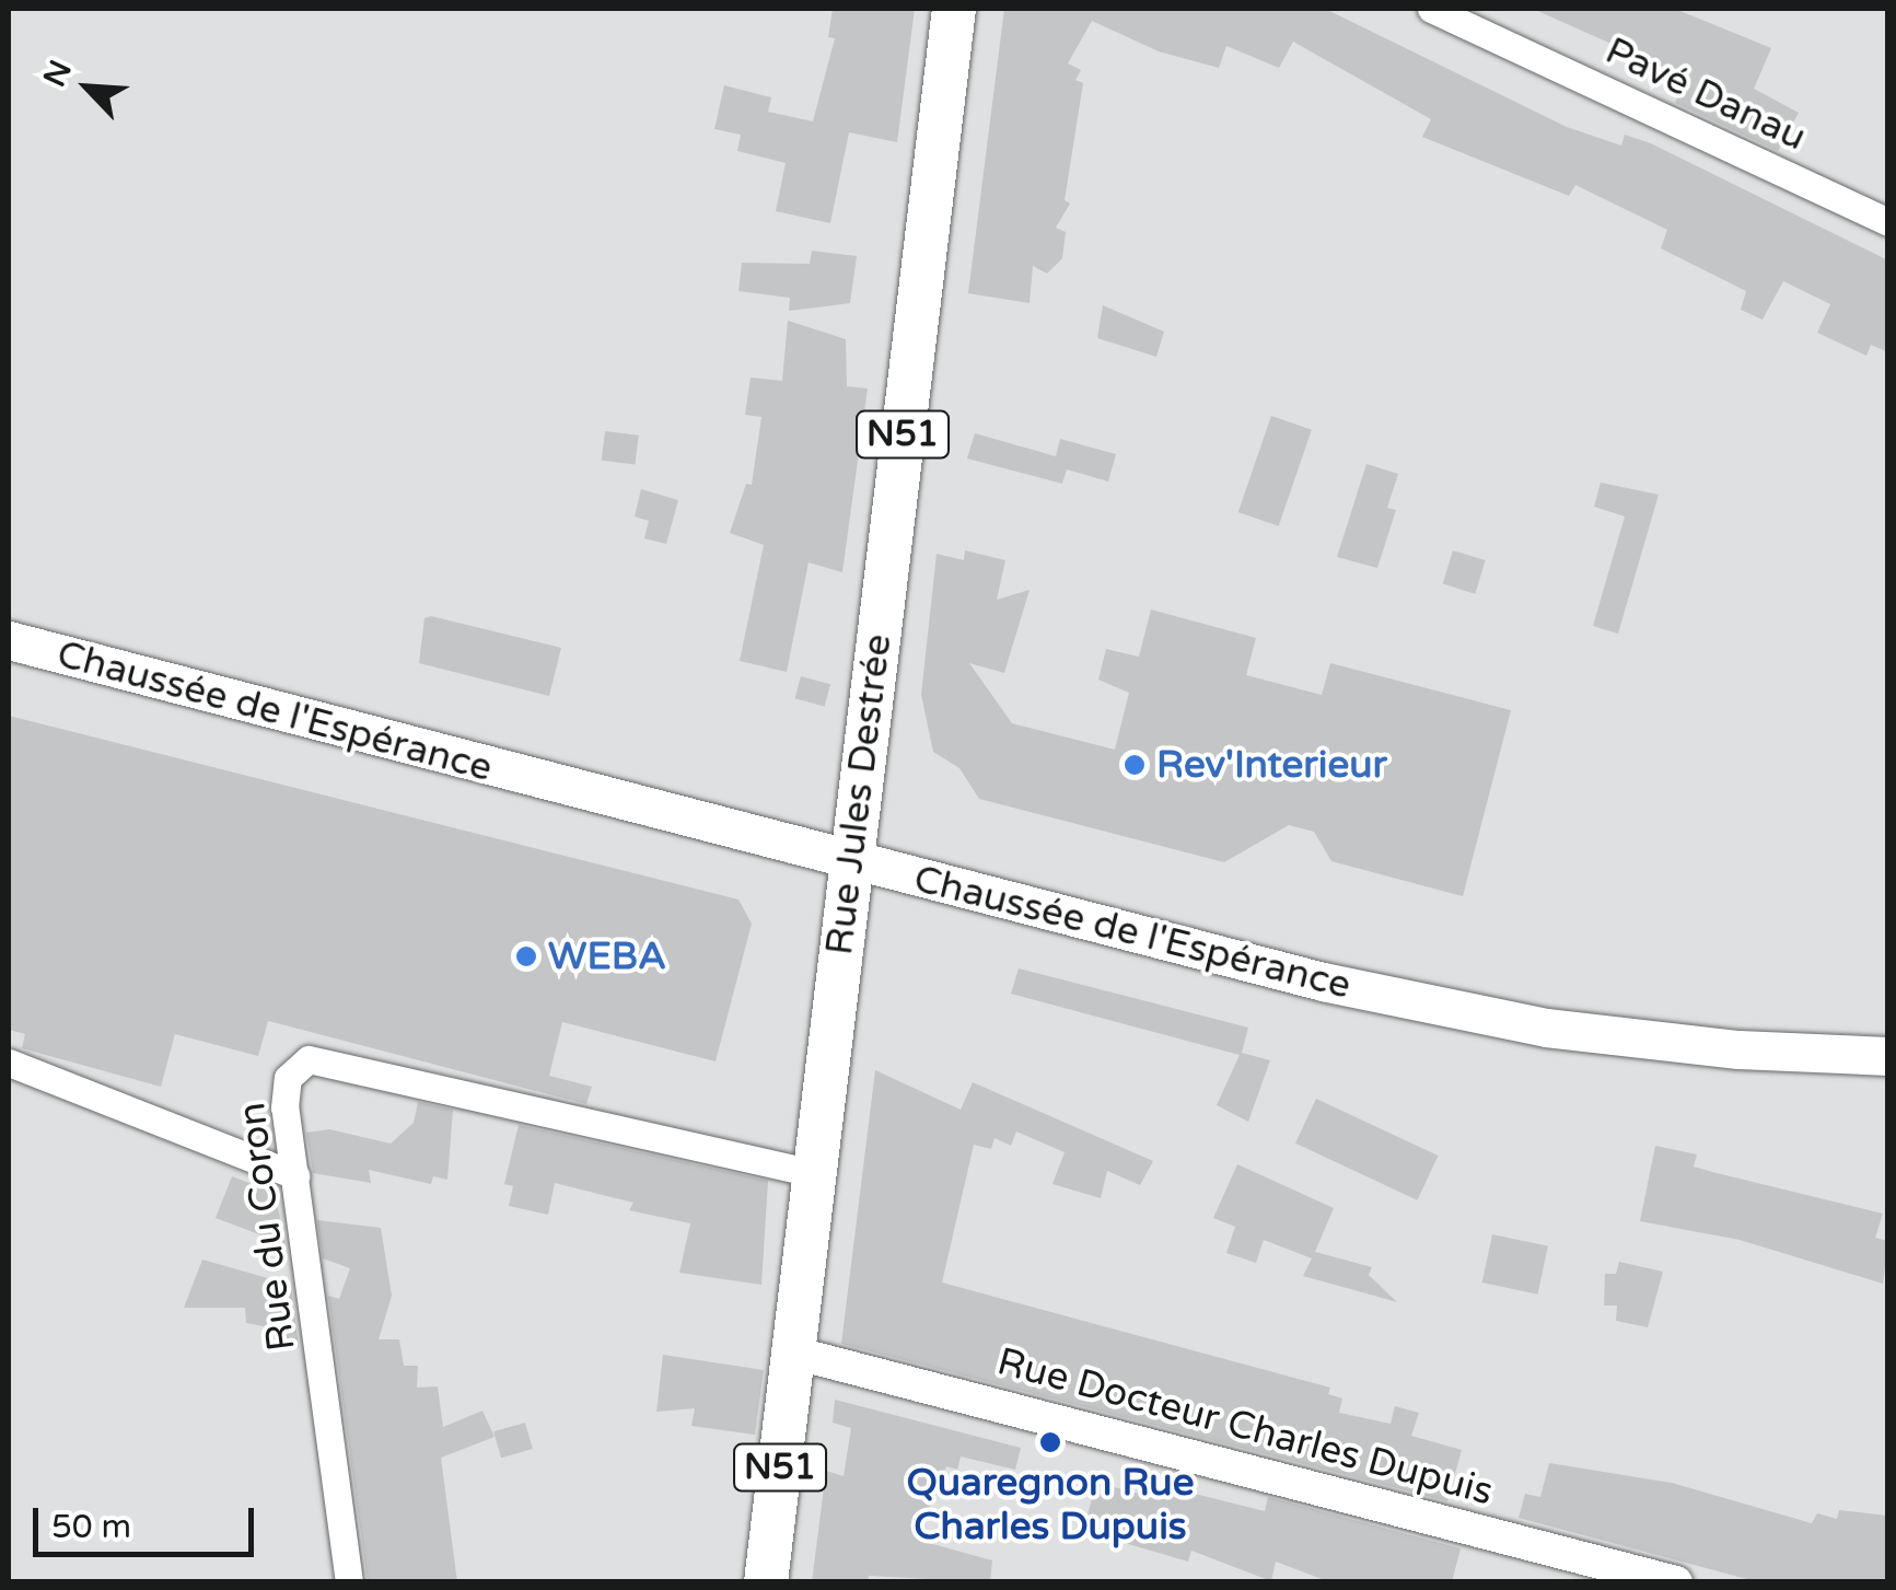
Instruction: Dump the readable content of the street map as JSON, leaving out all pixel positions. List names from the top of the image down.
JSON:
{
  "streets": {
    "main road": ["N51", "Chaussée de l'Espérance", "Rue Jules Destrée"],
    "street": ["Pavé Danau", "Rue du Coron", "Rue Docteur Charles Dupuis"]
  },
  "crossings": [
    ["Chaussée de l'Espérance", "Rue Jules Destrée"],
    ["Rue Jules Destrée", "Rue du Coron"],
    ["Rue Jules Destrée", "Rue Docteur Charles Dupuis"]
  ],
  "places": ["Rev'Interieur", "WEBA", "Quaregnon Rue Charles Dupuis"],
  "scale_bar": "50 m",
  "north": "top left"
}
